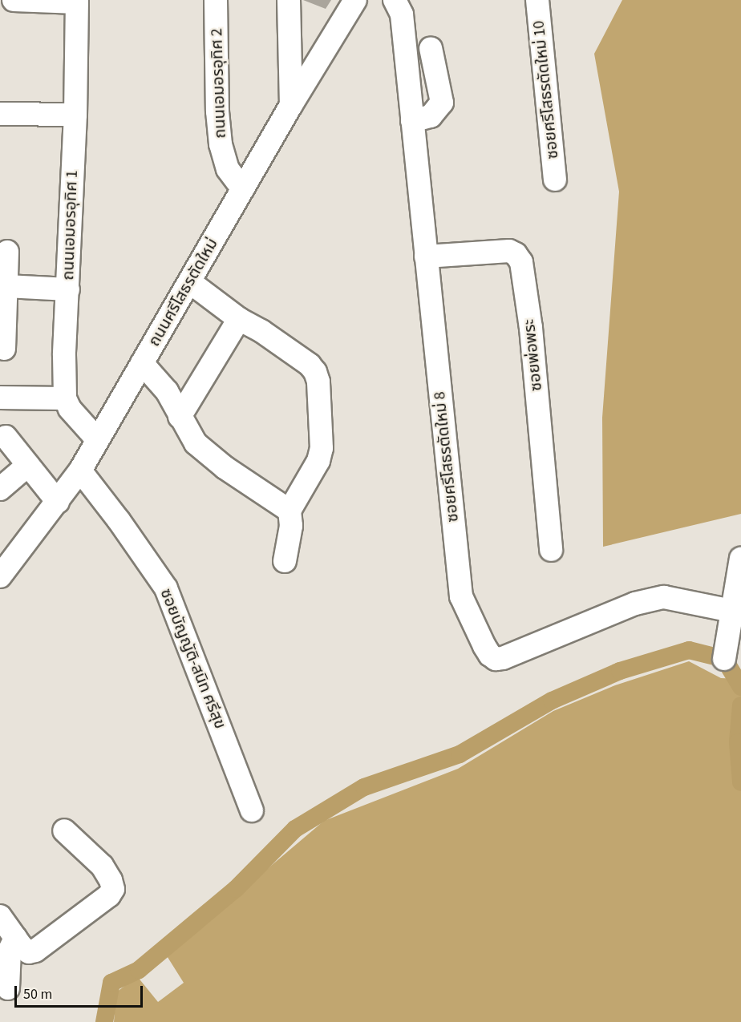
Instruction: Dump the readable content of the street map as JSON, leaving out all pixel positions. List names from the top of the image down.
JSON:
{
  "streets": {
    "street": [
      "ถนนเอมอรอุทิศ 2",
      "ซอยศรีโสธรตัดใหม่ 10",
      "ถนนเอมอรอุทิศ 1",
      "ถนนศรีโสธรตัดใหม่",
      "ซอยพ่อพระ",
      "ซอยศรีโสธรตัดใหม่ 8",
      "ซอยบัญญัติ-สนิท ศรีสุข"
    ]
  },
  "crossings": [
    ["ถนนเอมอรอุทิศ 2", "ถนนศรีโสธรตัดใหม่"],
    ["ถนนศรีโสธรตัดใหม่", "ซอยบัญญัติ-สนิท ศรีสุข"],
    ["ซอยพ่อพระ", "ซอยศรีโสธรตัดใหม่ 8"]
  ],
  "scale_bar": "50 m"
}
